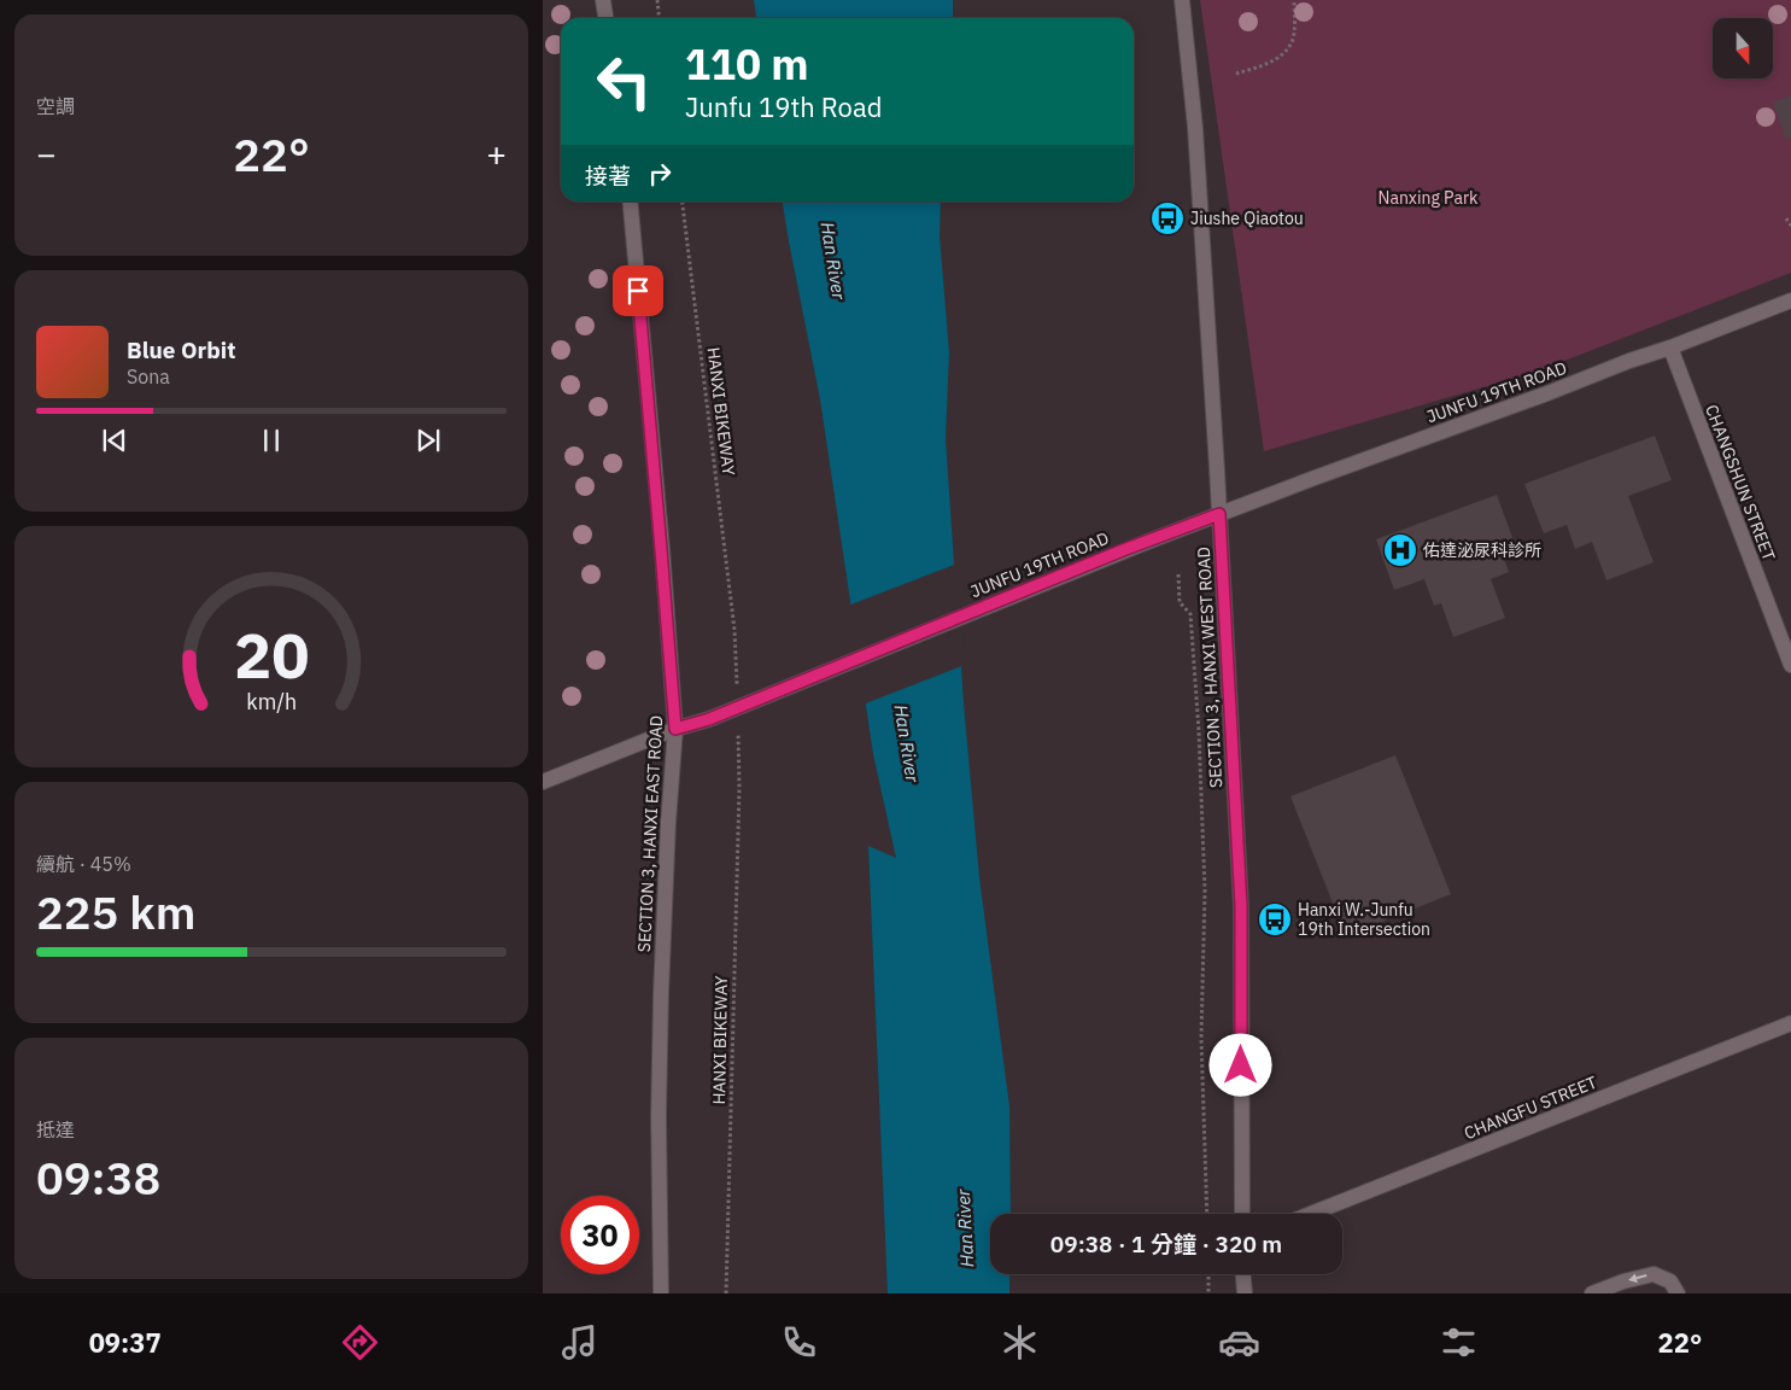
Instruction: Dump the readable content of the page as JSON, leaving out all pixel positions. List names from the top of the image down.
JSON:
{
  "streets": {
    "street": [
      "JUNFU 19TH ROAD",
      "CHANGSHUN STREET",
      "SECTION 3, HANXI WEST ROAD",
      "SECTION 3, HANXI EAST ROAD",
      "CHANGFU STREET"
    ],
    "path": ["HANXI BIKEWAY"]
  },
  "crossings": [
    ["JUNFU 19TH ROAD", "CHANGSHUN STREET"],
    ["JUNFU 19TH ROAD", "SECTION 3, HANXI WEST ROAD"],
    ["JUNFU 19TH ROAD", "SECTION 3, HANXI EAST ROAD"]
  ],
  "water": ["Han River"],
  "parks": ["Nanxing Park"],
  "places": {
    "bus stop": ["Jiushe Qiaotou", "Hanxi W.-Junfu 19th Intersection"],
    "hospital": ["佑達泌尿科診所"]
  },
  "north": "bottom",
  "page": {
    "tile": [
      "空調",
      ["續航 · 45%", "225 km"],
      ["抵達", "09:38"]
    ],
    "turn": ["110 m", "Junfu 19th Road"],
    "heat": ["−", "22°", "+"],
    "then": "接著",
    "song": ["Blue Orbit", "Sona"],
    "limit": "30",
    "trip": "09:38 · 1 分鐘 · 320 m",
    "tabs": ["09:37", "22°"],
    "gauge": ["20", "km/h"]
  }
}
